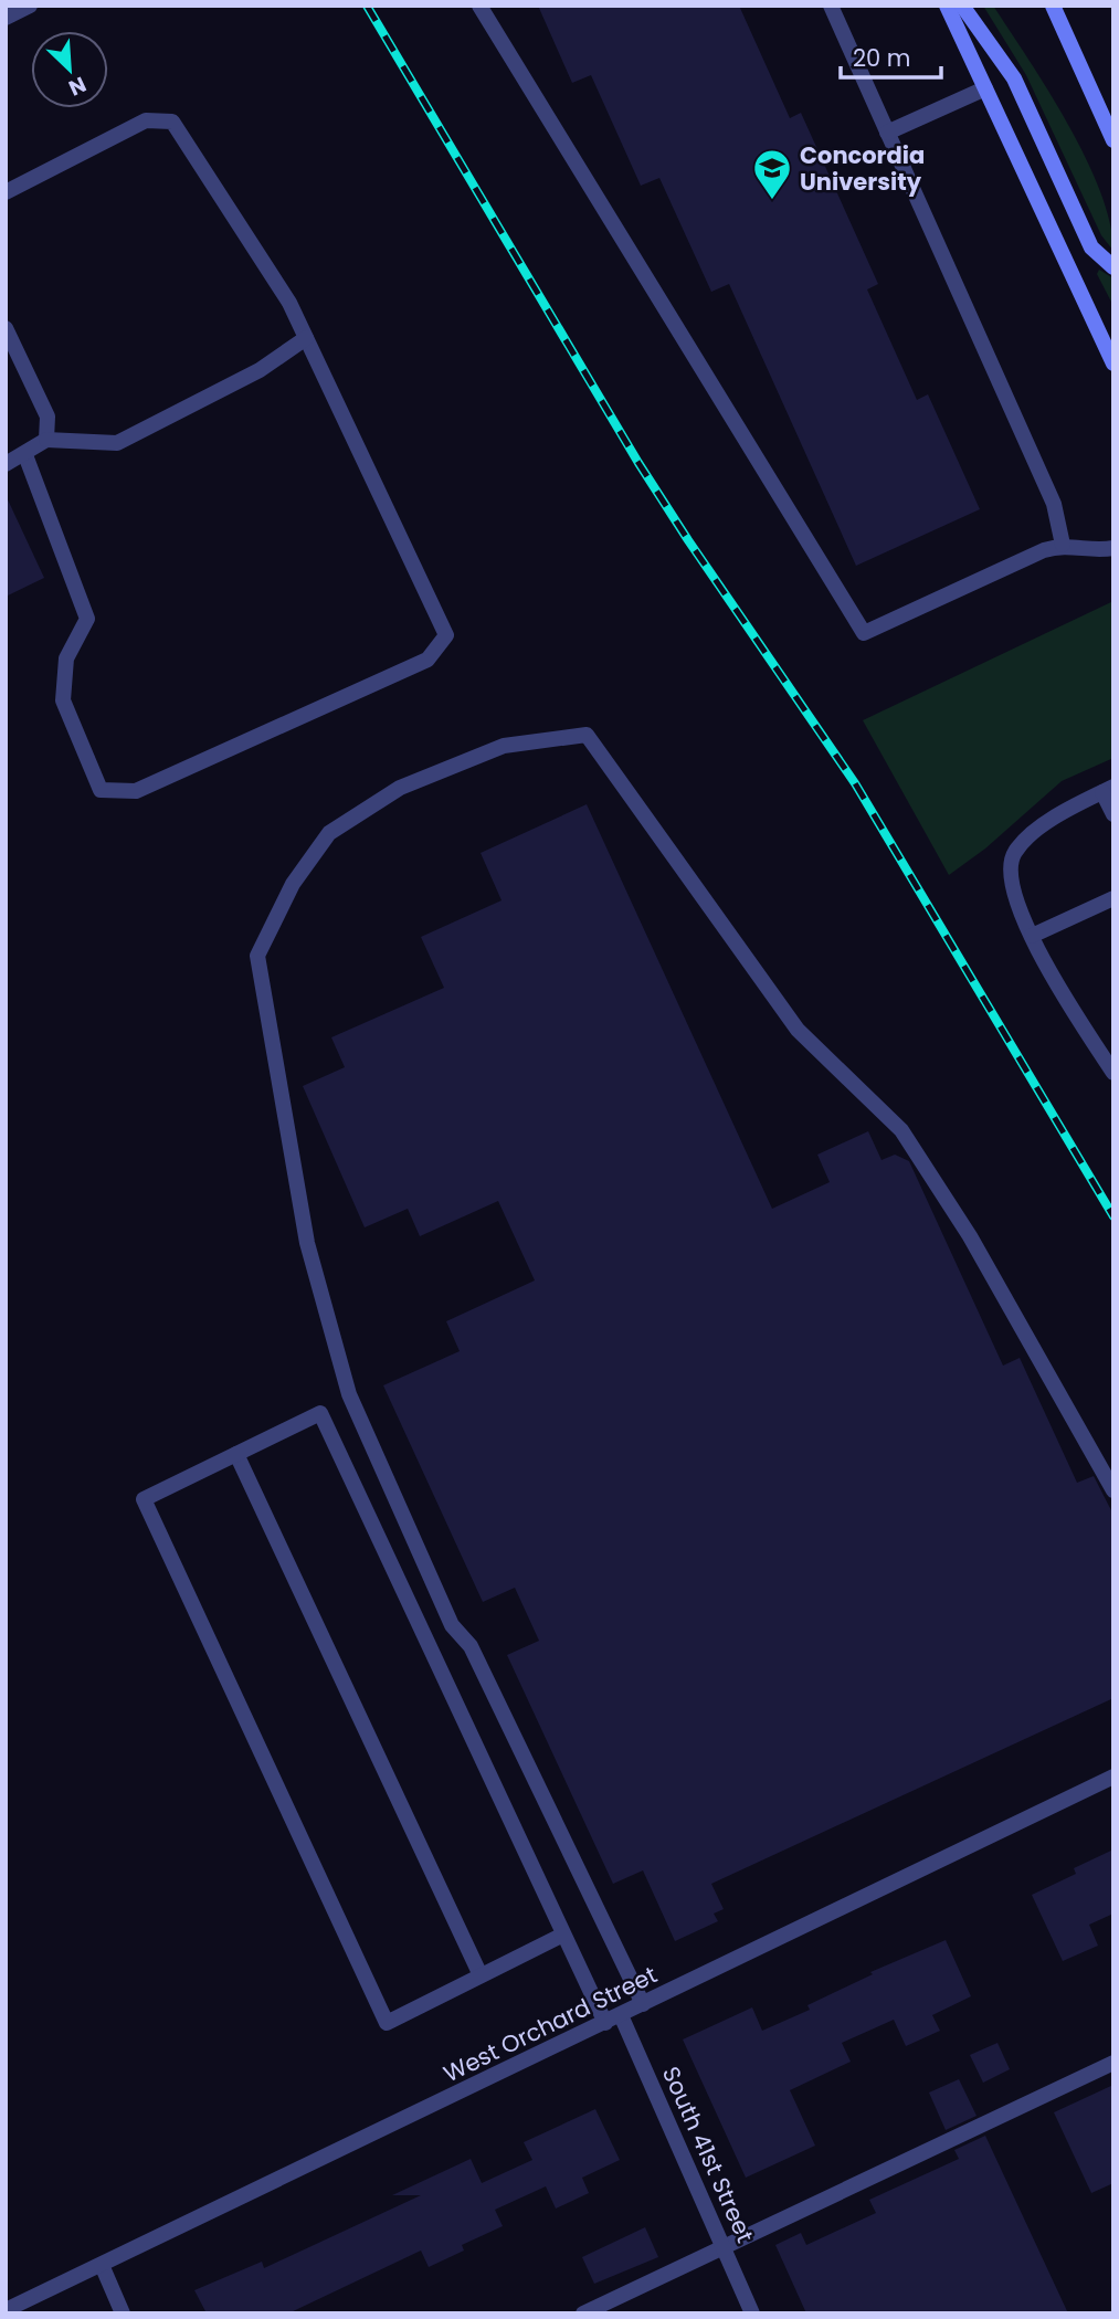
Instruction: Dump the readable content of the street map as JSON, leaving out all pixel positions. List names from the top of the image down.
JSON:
{
  "streets": {
    "street": ["West Orchard Street", "South 41st Street"]
  },
  "crossings": [
    ["West Orchard Street", "South 41st Street"]
  ],
  "places": {
    "school or university": ["Concordia University"]
  },
  "scale_bar": "20 m",
  "north": "bottom right"
}
